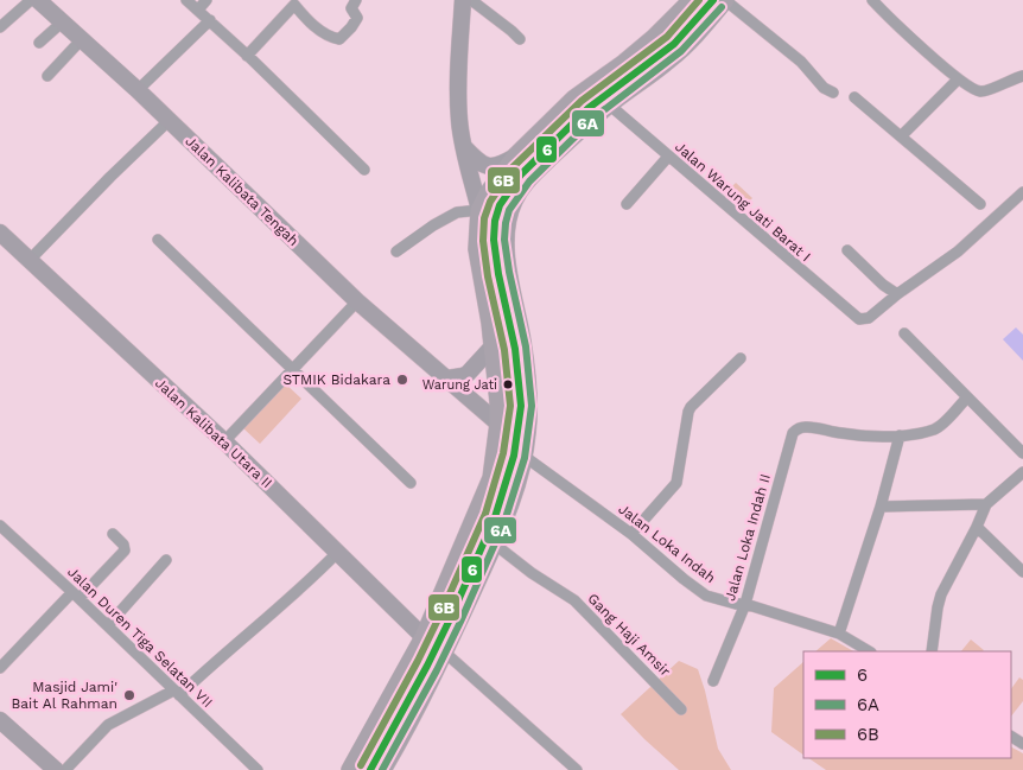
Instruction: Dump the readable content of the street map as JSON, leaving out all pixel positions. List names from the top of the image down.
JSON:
{
  "streets": {
    "street": [
      "Jalan Kalibata Tengah",
      "Jalan Warung Jati Barat I",
      "Jalan Kalibata Utara II",
      "Jalan Loka Indah II",
      "Jalan Loka Indah",
      "Gang Haji Amsir",
      "Jalan Duren Tiga Selatan VII"
    ]
  },
  "crossings": [
    ["Jalan Loka Indah II", "Jalan Loka Indah"]
  ],
  "places": ["STMIK Bidakara", "Warung Jati", "Masjid Jami' Bait Al Rahman"],
  "lines": ["transit line 6", "transit line 6B", "transit line 6A"],
  "legend": ["6", "6A", "6B"]
}
